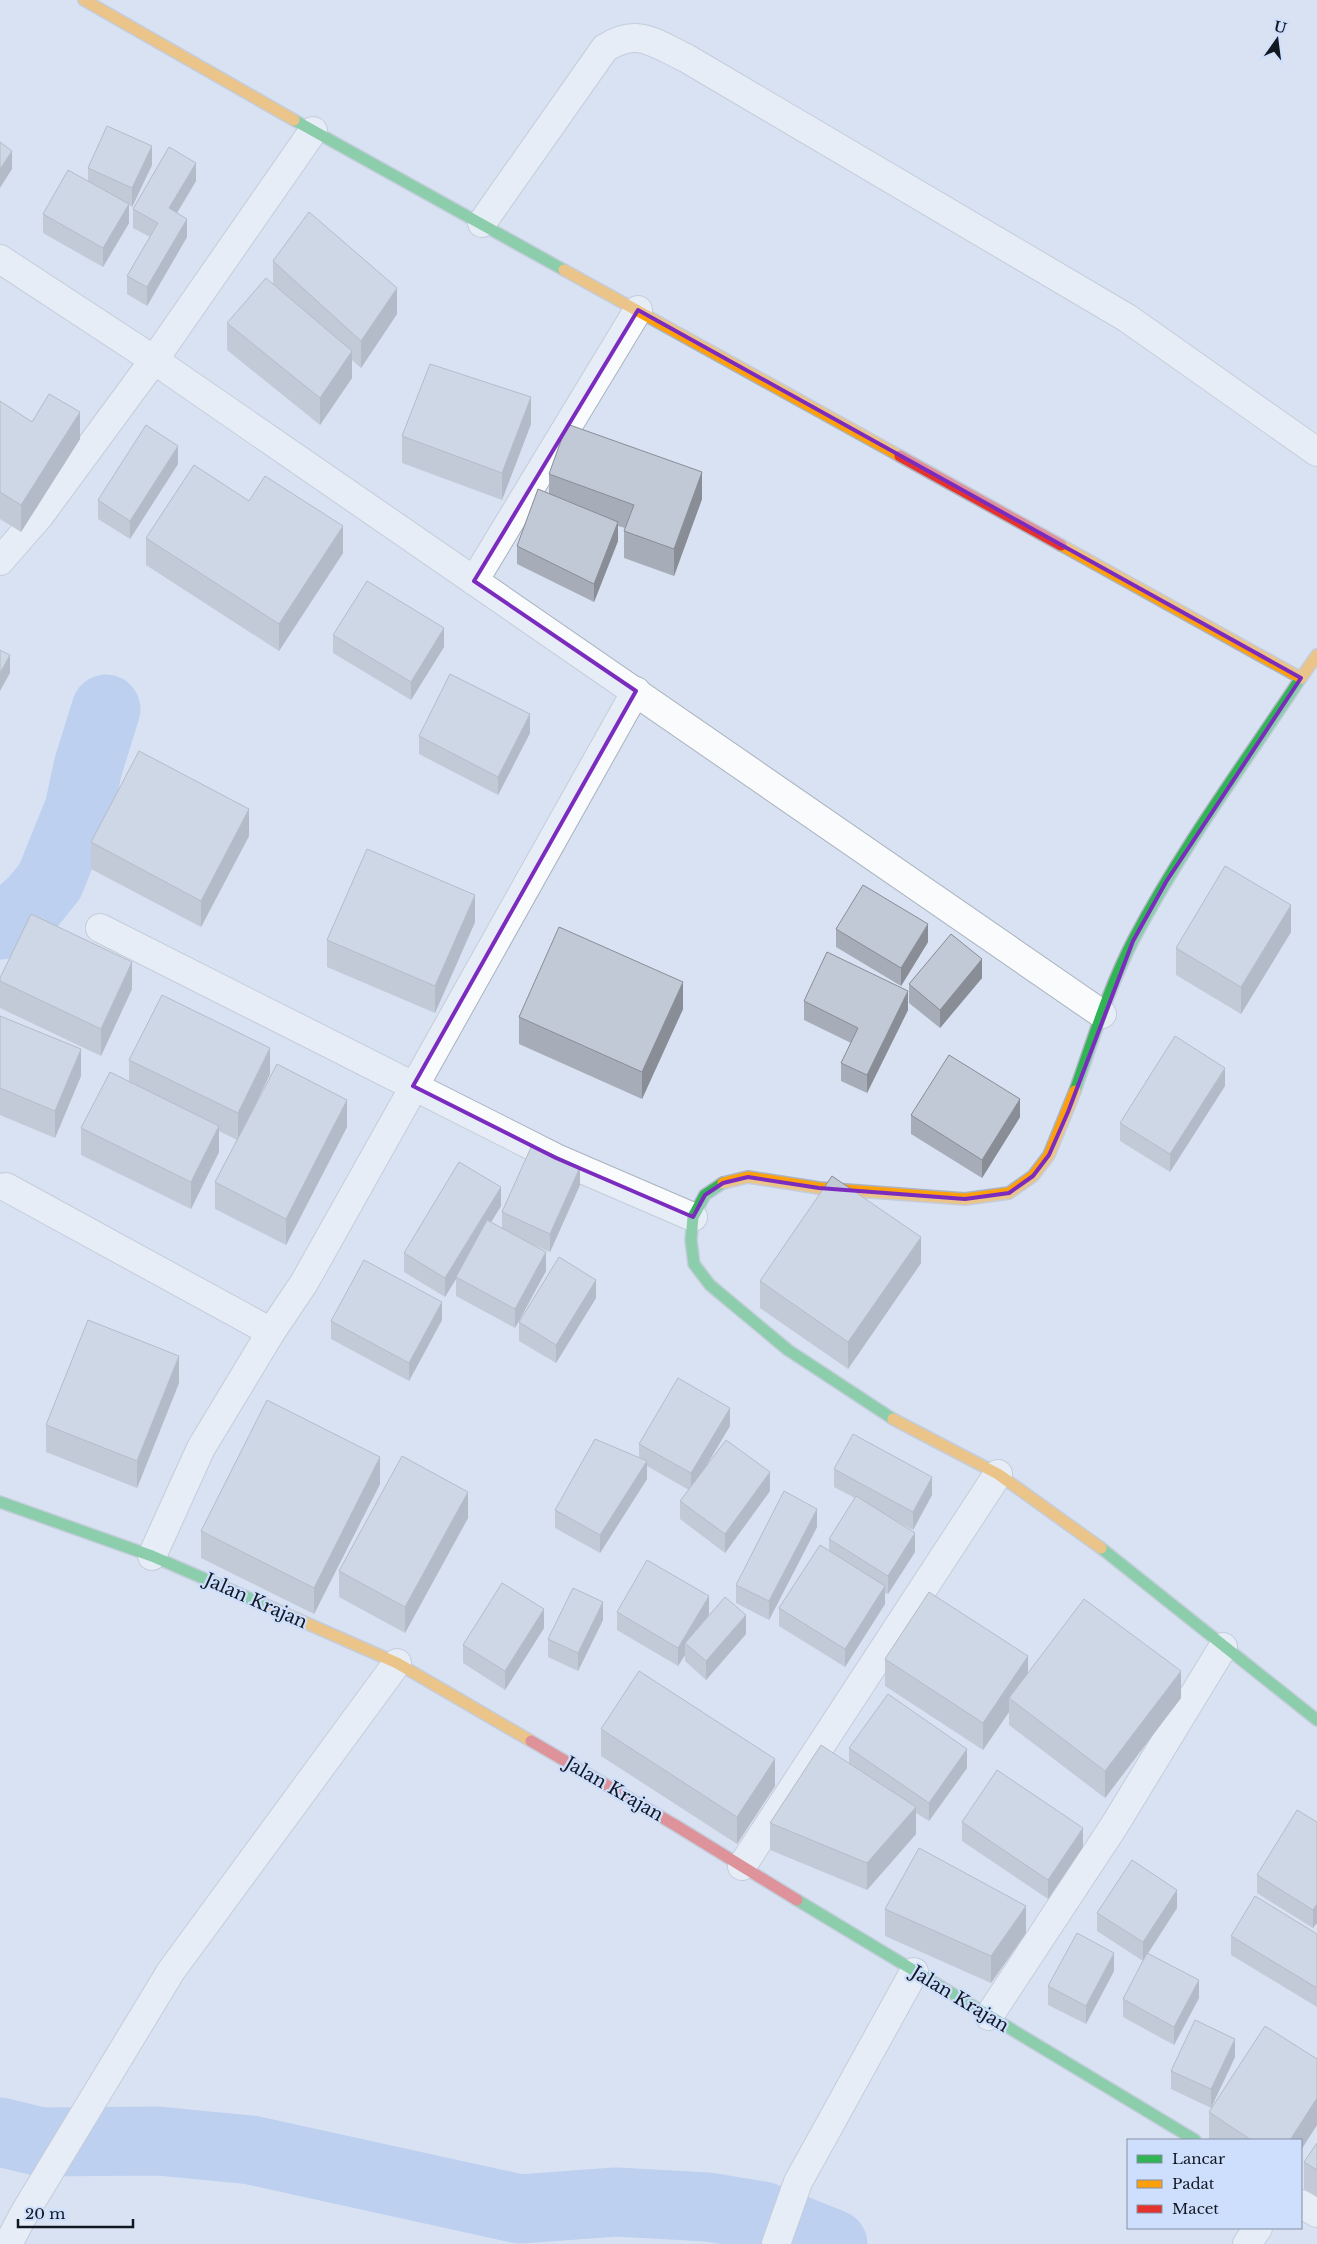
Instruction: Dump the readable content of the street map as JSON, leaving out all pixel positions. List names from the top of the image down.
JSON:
{
  "streets": {
    "street": ["Jalan Krajan"]
  },
  "legend": ["Lancar", "Padat", "Macet"],
  "scale_bar": "20 m",
  "north": "top"
}
